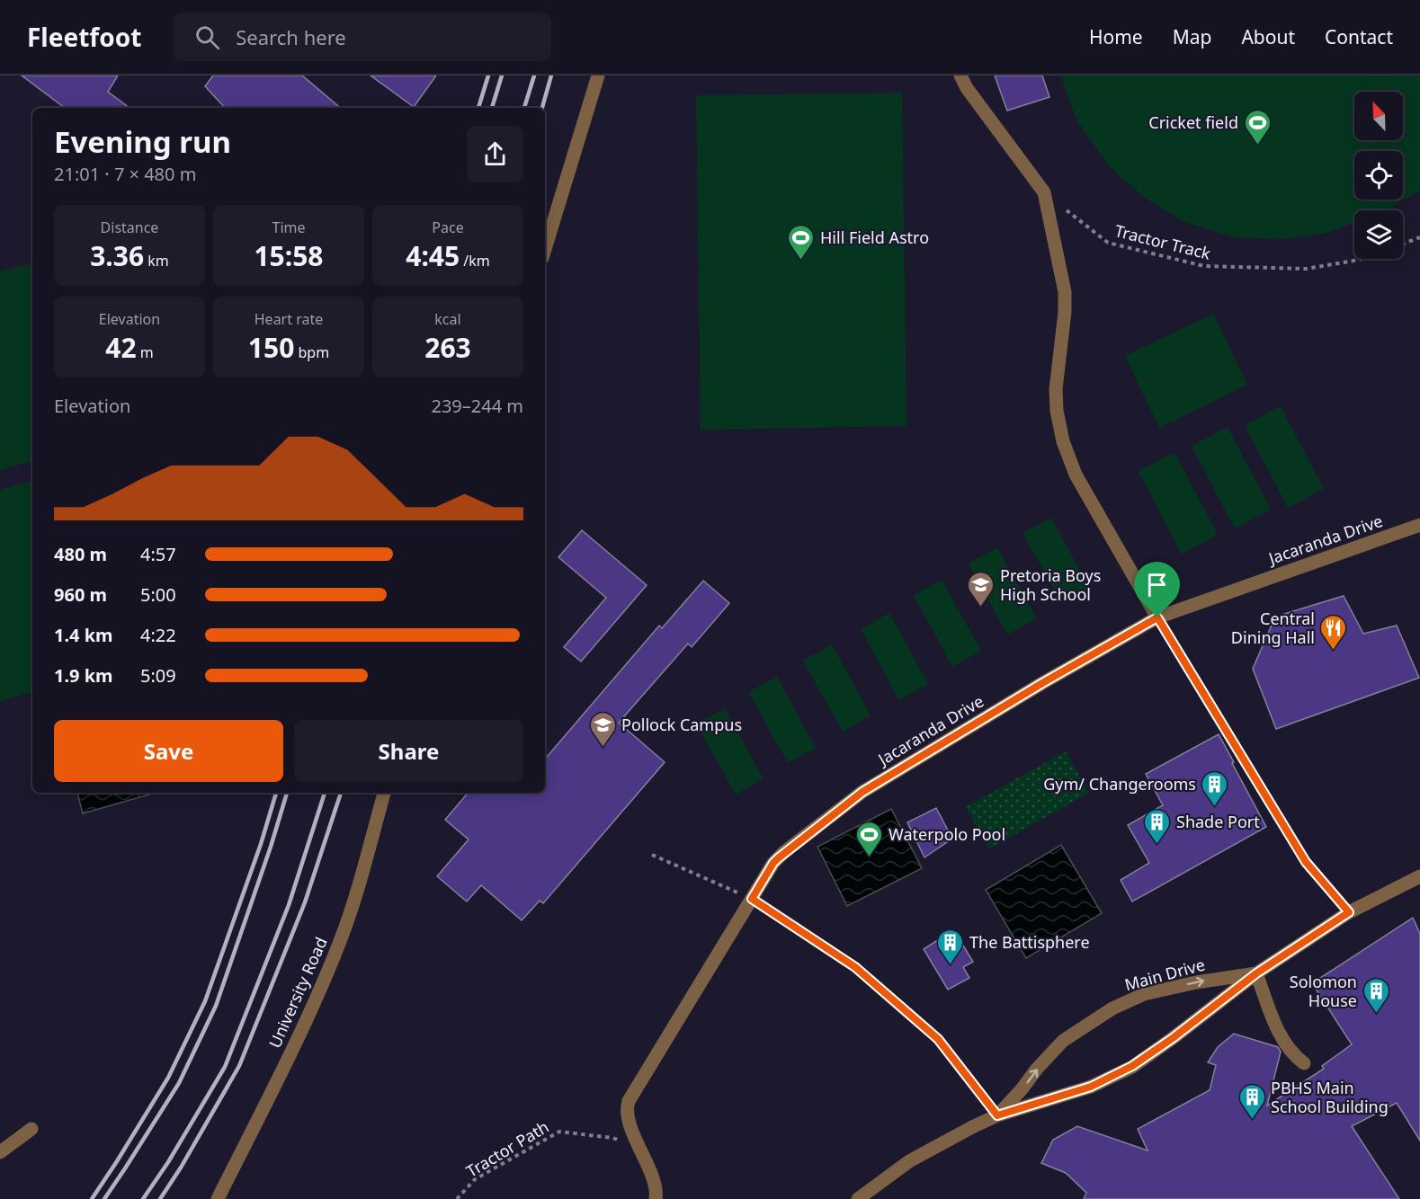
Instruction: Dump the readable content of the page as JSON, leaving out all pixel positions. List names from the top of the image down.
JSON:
{
  "streets": {
    "street": ["Jacaranda Drive", "Main Drive", "University Road"],
    "path": ["Tractor Track", "Tractor Path"]
  },
  "crossings": [
    ["Jacaranda Drive", "Tractor Path"]
  ],
  "places": {
    "sports": ["Cricket field", "Hill Field Astro", "Waterpolo Pool"],
    "school or university": ["Pretoria Boys High School", "Pollock Campus"],
    "restaurant": ["Central Dining Hall"],
    "building": [
      "Gym/ Changerooms",
      "Shade Port",
      "The Battisphere",
      "Solomon House",
      "PBHS Main School Building"
    ]
  },
  "north": "top left",
  "page": {
    "header": "Fleetfoot",
    "search": "Search here",
    "nav": [
      "Home",
      "Map",
      "About",
      "Contact"
    ],
    "heading": ["Evening run", "21:01 · 7 × 480 m"],
    "stats": [
      ["Distance", "3.36 km"],
      ["Time", "15:58"],
      ["Pace", "4:45 /km"],
      ["Elevation", "42 m"],
      ["Heart rate", "150 bpm"],
      ["kcal", "263"]
    ],
    "chart": ["Elevation", "239–244 m"],
    "list": [
      {
        "name": "480 m",
        "note": "4:57"
      },
      {
        "name": "960 m",
        "note": "5:00"
      },
      {
        "name": "1.4 km",
        "note": "4:22"
      },
      {
        "name": "1.9 km",
        "note": "5:09"
      }
    ],
    "buttons": ["Save", "Share"]
  }
}
